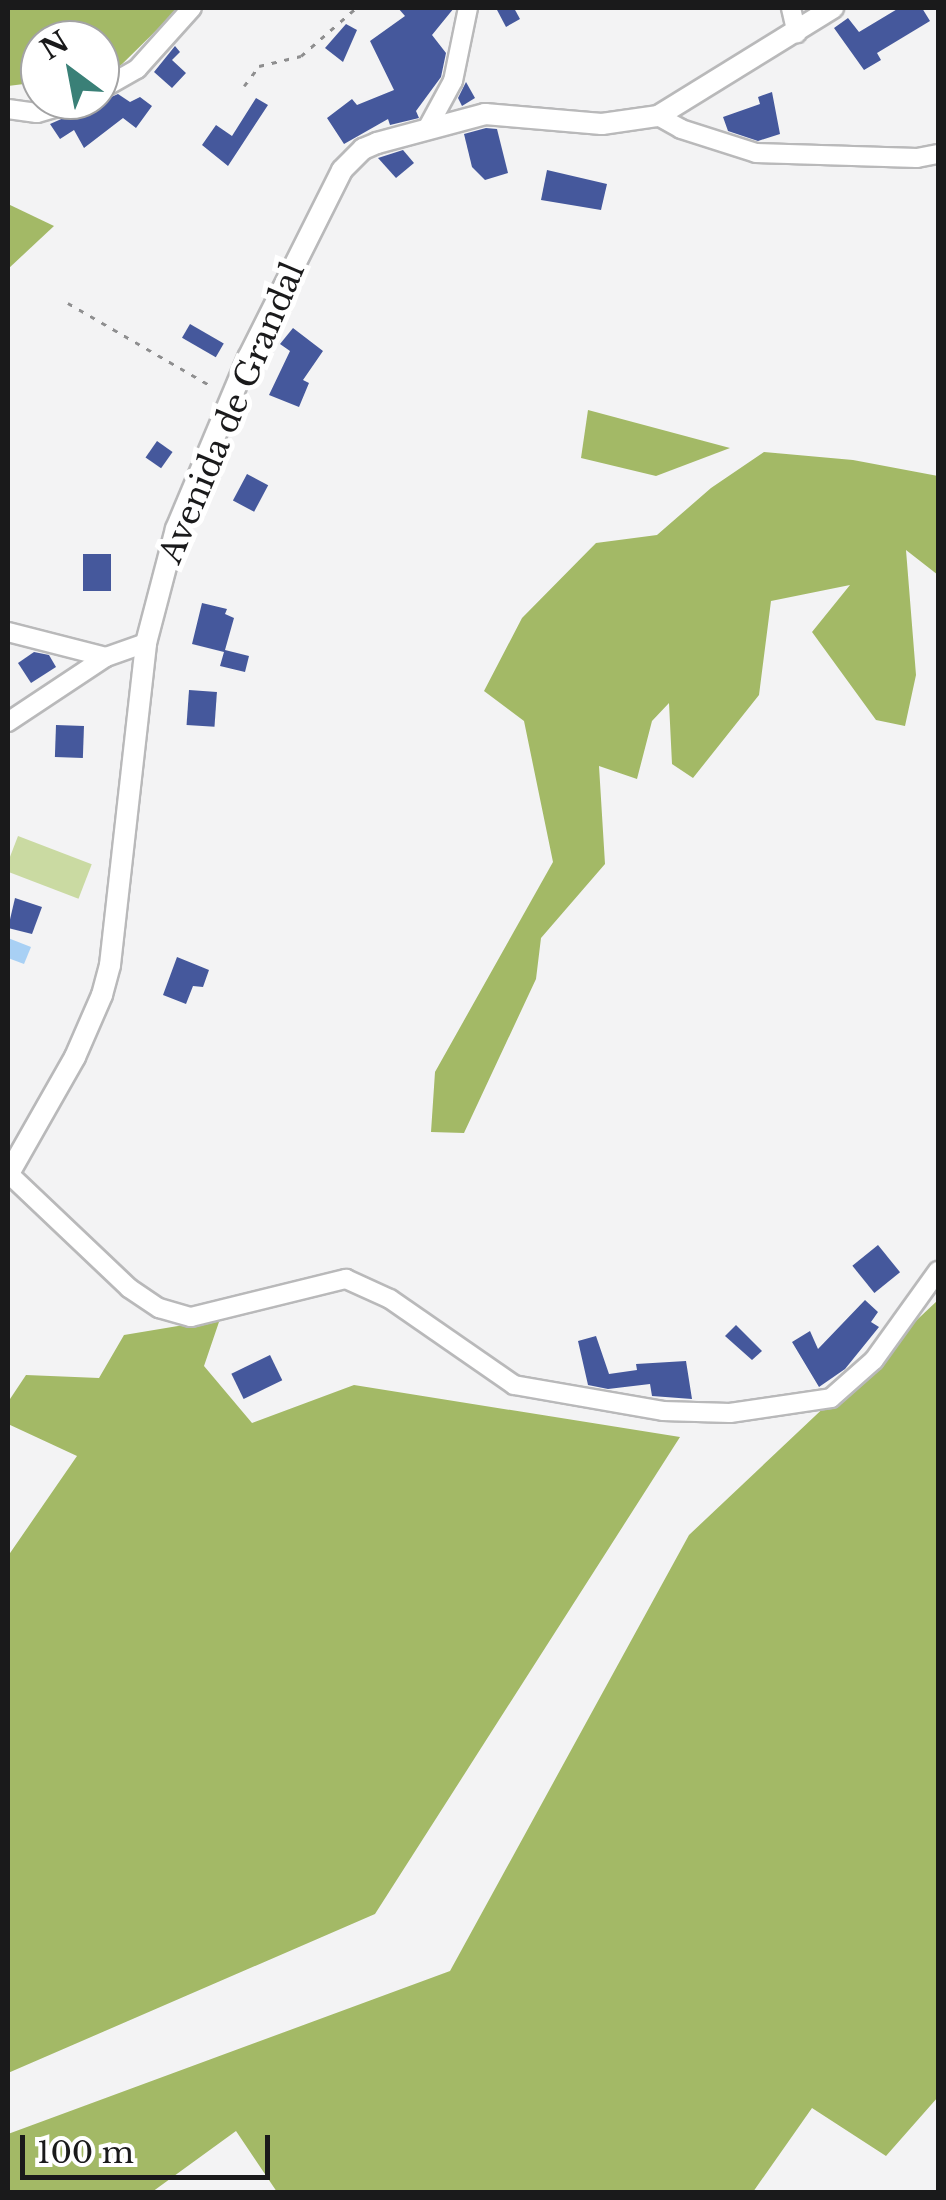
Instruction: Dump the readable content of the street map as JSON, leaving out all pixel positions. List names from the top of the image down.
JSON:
{
  "streets": {
    "street": ["Avenida de Grandal"]
  },
  "scale_bar": "100 m",
  "north": "top left"
}
